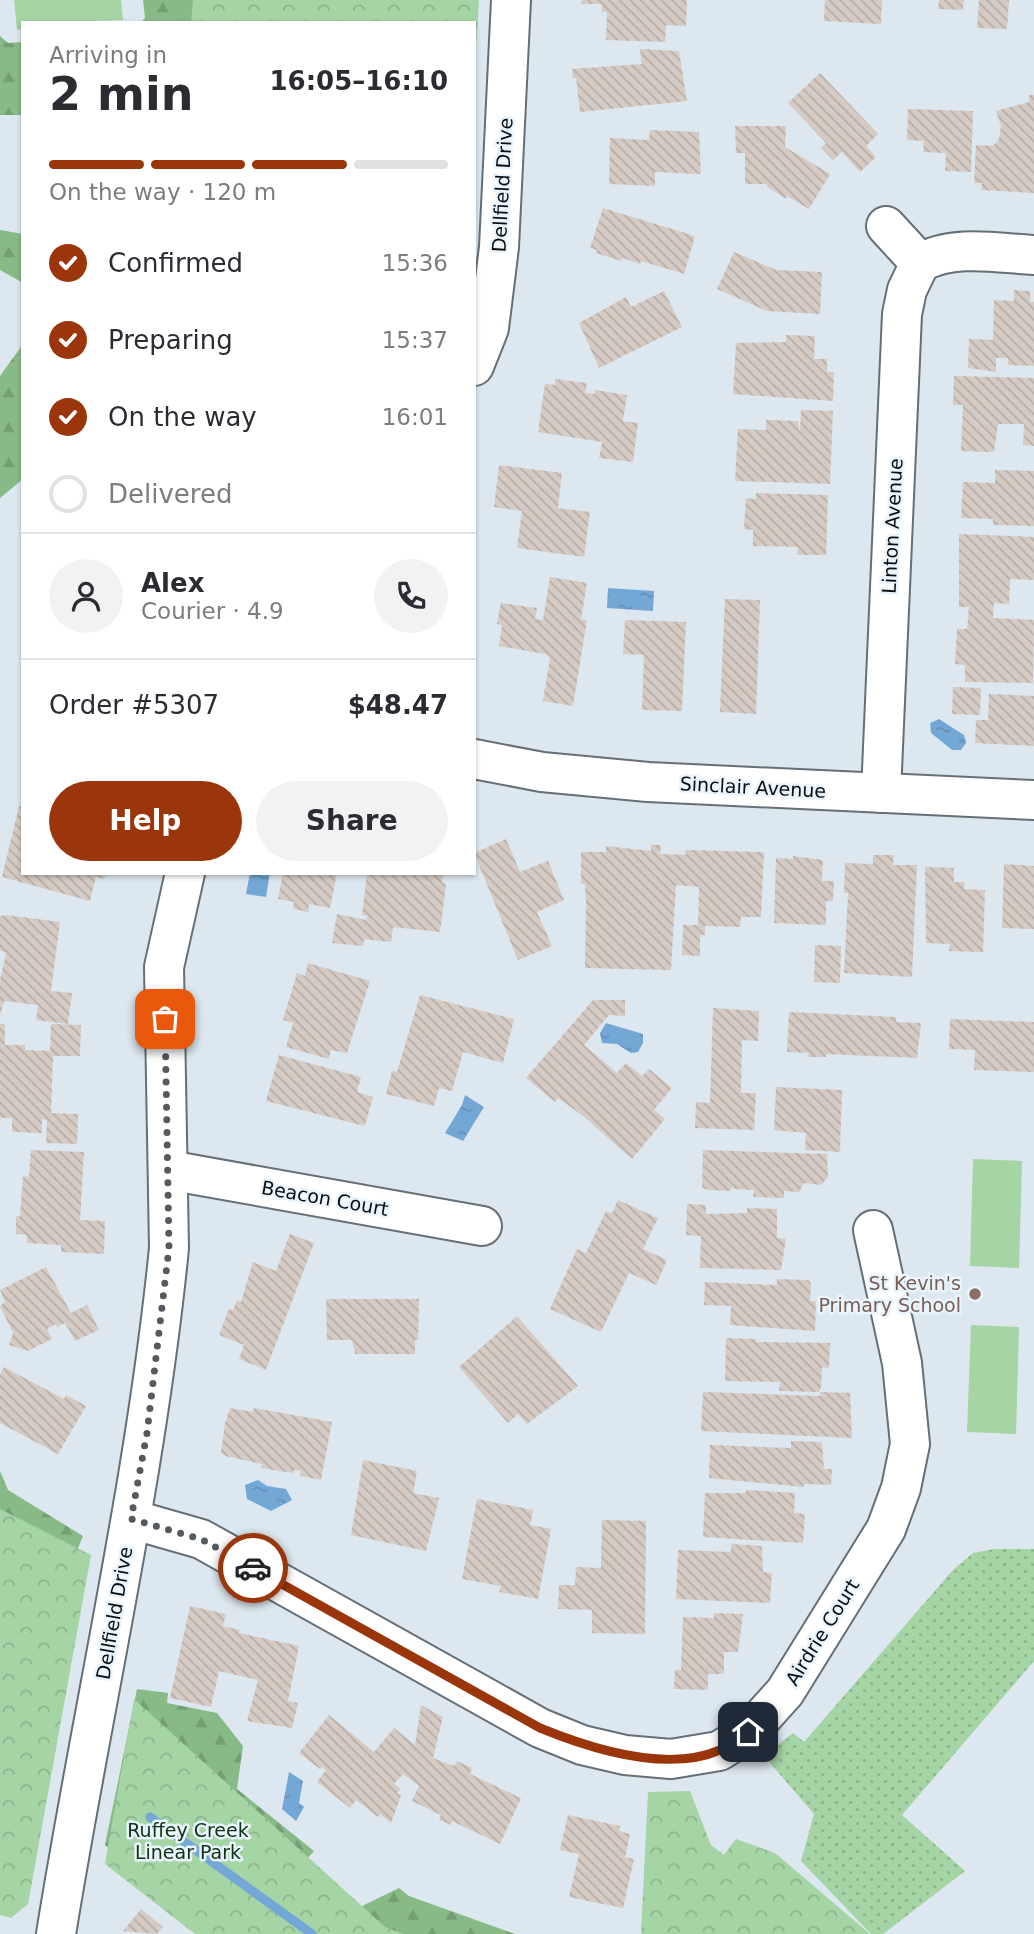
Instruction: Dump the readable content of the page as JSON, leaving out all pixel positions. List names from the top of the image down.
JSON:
{
  "streets": {
    "street": [
      "Dellfield Drive",
      "Linton Avenue",
      "Sinclair Avenue",
      "Beacon Court",
      "Airdrie Court"
    ]
  },
  "crossings": [
    ["Dellfield Drive", "Beacon Court"],
    ["Dellfield Drive", "Airdrie Court"],
    ["Linton Avenue", "Sinclair Avenue"]
  ],
  "parks": ["Ruffey Creek Linear Park"],
  "places": ["St Kevin's Primary School"],
  "page": {
    "heading": ["2 min", "Arriving in", "16:05–16:10"],
    "panel": [
      "Alex",
      "Courier · 4.9",
      "Order #5307",
      "$48.47"
    ],
    "bar": "On the way · 120 m",
    "list": [
      ["Confirmed", "15:36"],
      ["Preparing", "15:37"],
      ["On the way", "16:01"],
      "Delivered"
    ],
    "buttons": ["Help", "Share"]
  }
}
